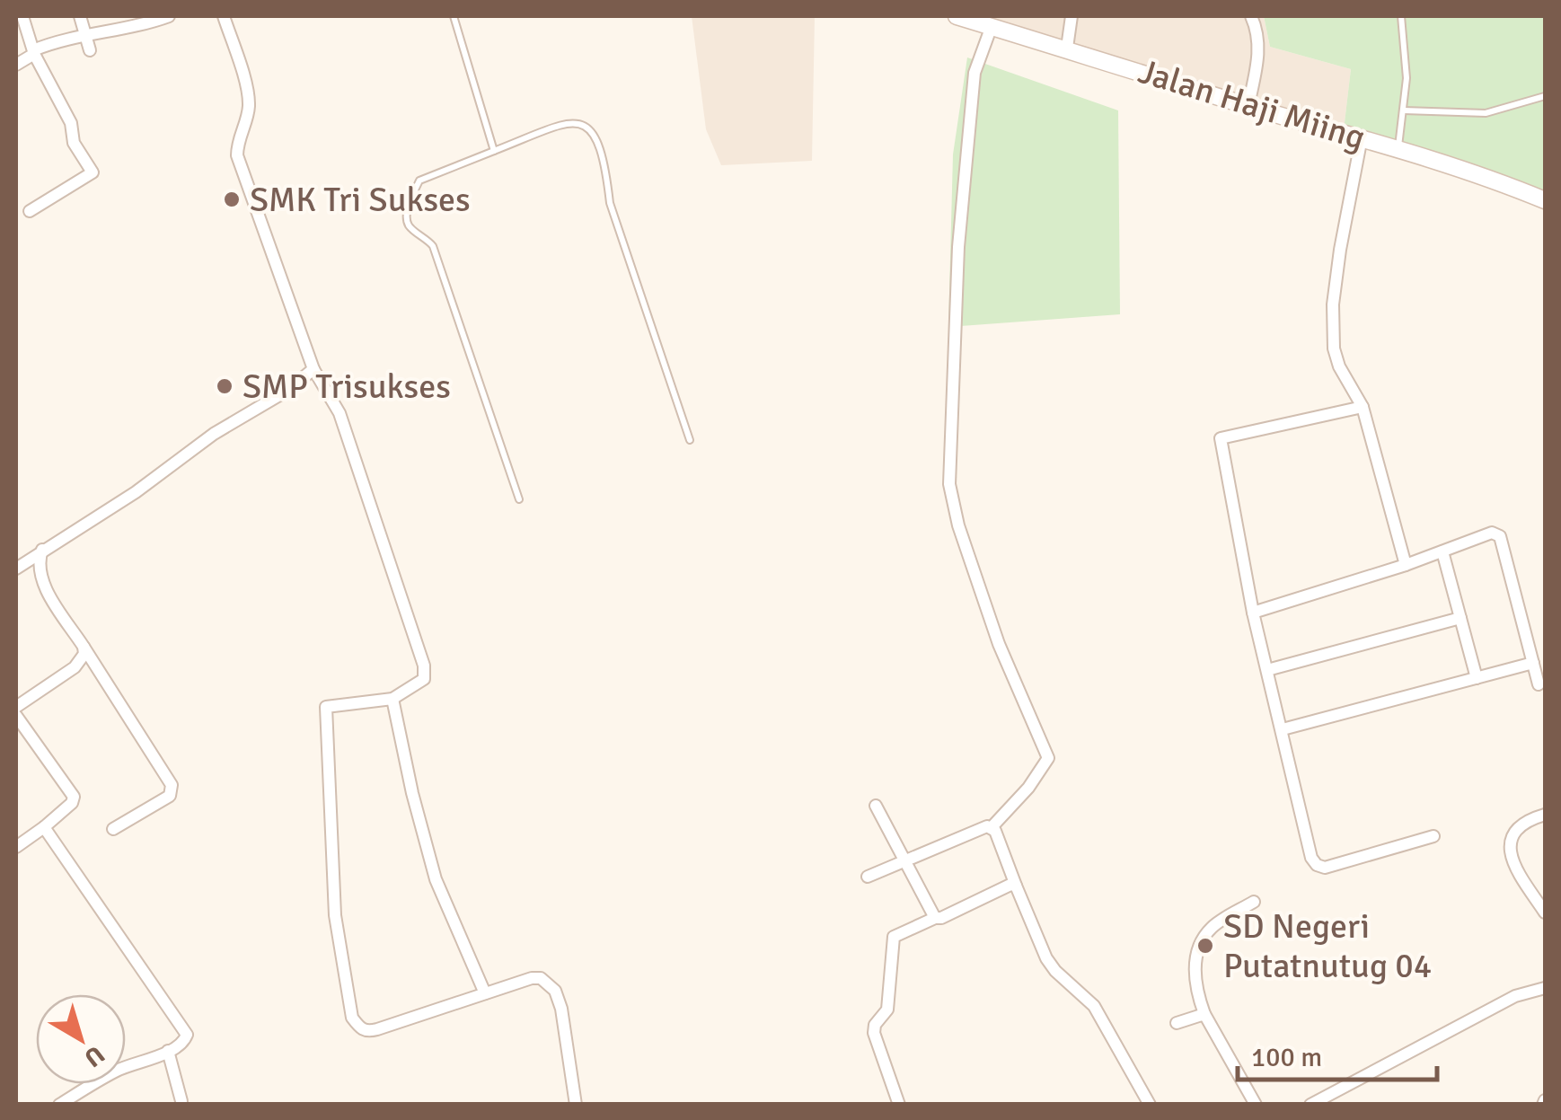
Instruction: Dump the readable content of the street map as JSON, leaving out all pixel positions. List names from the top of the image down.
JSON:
{
  "streets": {
    "main road": ["Jalan Haji Miing"]
  },
  "places": ["SMK Tri Sukses", "SMP Trisukses", "SD Negeri Putatnutug 04"],
  "scale_bar": "100 m",
  "north": "bottom right"
}
